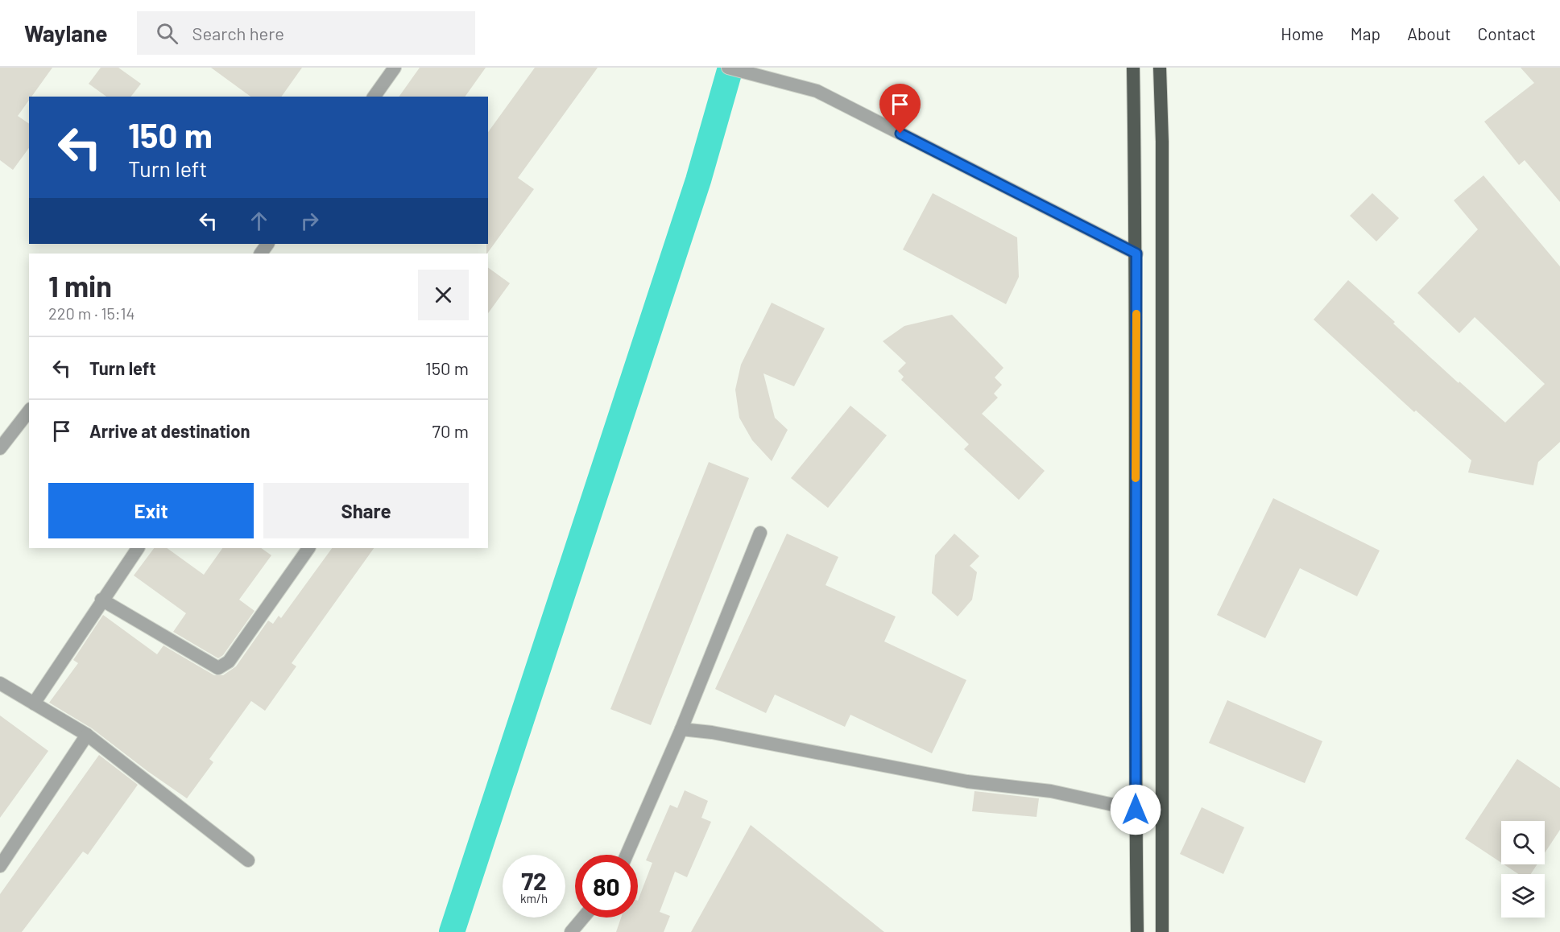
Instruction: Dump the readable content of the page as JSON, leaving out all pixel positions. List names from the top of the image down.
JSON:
{
  "page": {
    "header": "Waylane",
    "search": "Search here",
    "nav": [
      "Home",
      "Map",
      "About",
      "Contact"
    ],
    "turn": ["150 m", "Turn left"],
    "heading": ["1 min", "220 m · 15:14"],
    "list": [
      {
        "name": "Turn left",
        "value": "150 m"
      },
      {
        "name": "Arrive at destination",
        "value": "70 m"
      }
    ],
    "buttons": ["Exit", "Share"],
    "speed": "72 km/h",
    "limit": "80"
  }
}
